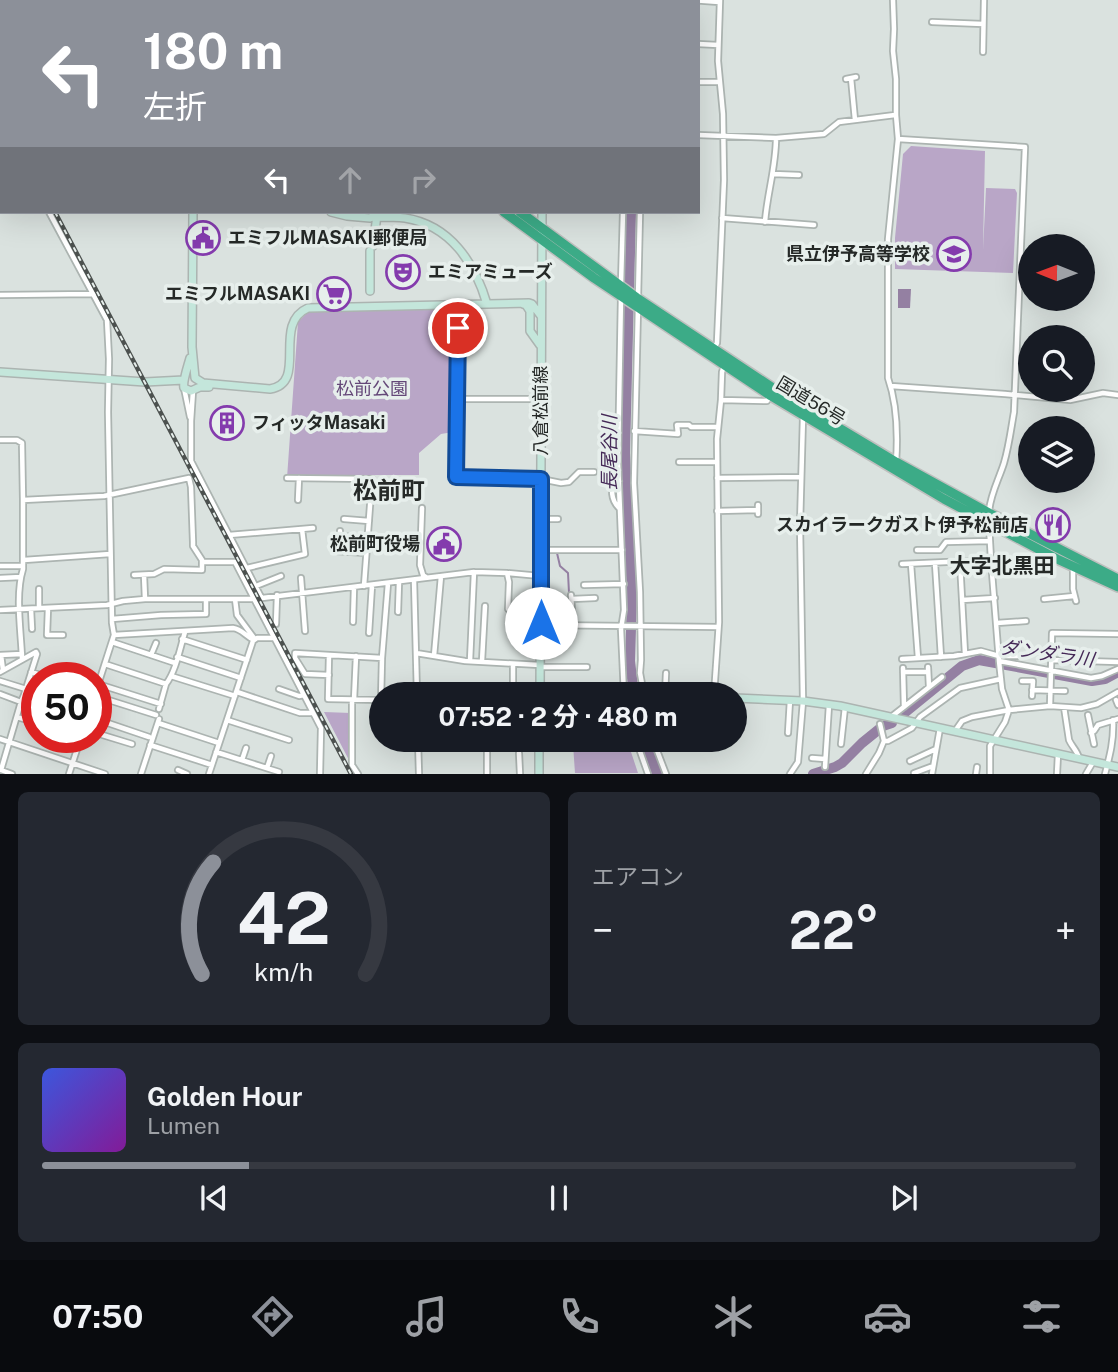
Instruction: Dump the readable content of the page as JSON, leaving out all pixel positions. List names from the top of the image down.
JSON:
{
  "streets": {
    "highway": ["国道56号"],
    "street": ["八倉松前線"]
  },
  "crossings": [
    ["国道56号", "八倉松前線"]
  ],
  "districts": ["松前町", "大字北黒田"],
  "water": ["長尾谷川", "ダンダラ川"],
  "parks": ["松前公園"],
  "places": {
    "public building": ["エミフルMASAKI郵便局", "松前町役場"],
    "school or university": ["県立伊予高等学校"],
    "theatre": ["エミアミューズ"],
    "supermarket": ["エミフルMASAKI"],
    "building": ["フィッタMasaki"],
    "restaurant": ["スカイラークガスト伊予松前店"]
  },
  "north": "left",
  "page": {
    "turn": ["180 m", "左折"],
    "limit": "50",
    "trip": "07:52 · 2 分 · 480 m",
    "tile": "エアコン",
    "heat": ["−", "22°", "+"],
    "song": ["Golden Hour", "Lumen"],
    "tabs": "07:50",
    "gauge": ["42", "km/h"]
  }
}
